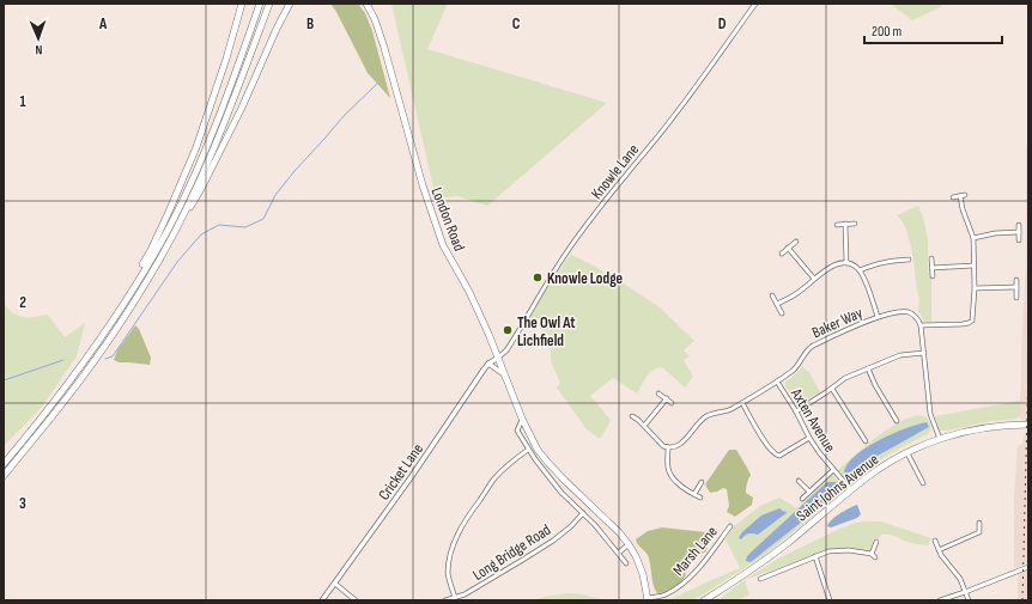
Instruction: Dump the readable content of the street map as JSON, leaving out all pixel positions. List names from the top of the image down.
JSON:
{
  "streets": {
    "highway": ["London Road", "Saint Johns Avenue"],
    "street": [
      "Knowle Lane",
      "Baker Way",
      "Axten Avenue",
      "Cricket Lane",
      "Marsh Lane",
      "Long Bridge Road"
    ]
  },
  "crossings": [
    ["Knowle Lane", "London Road"],
    ["Knowle Lane", "Cricket Lane"],
    ["London Road", "Cricket Lane"],
    ["London Road", "Marsh Lane"],
    ["London Road", "Long Bridge Road"],
    ["Baker Way", "Axten Avenue"],
    ["Axten Avenue", "Saint Johns Avenue"]
  ],
  "places": ["Knowle Lodge", "The Owl At Lichfield"],
  "scale_bar": "200 m",
  "north": "bottom",
  "grid": {
    "columns": [
      "A",
      "B",
      "C",
      "D"
    ],
    "rows": ["1", "2", "3"]
  }
}
